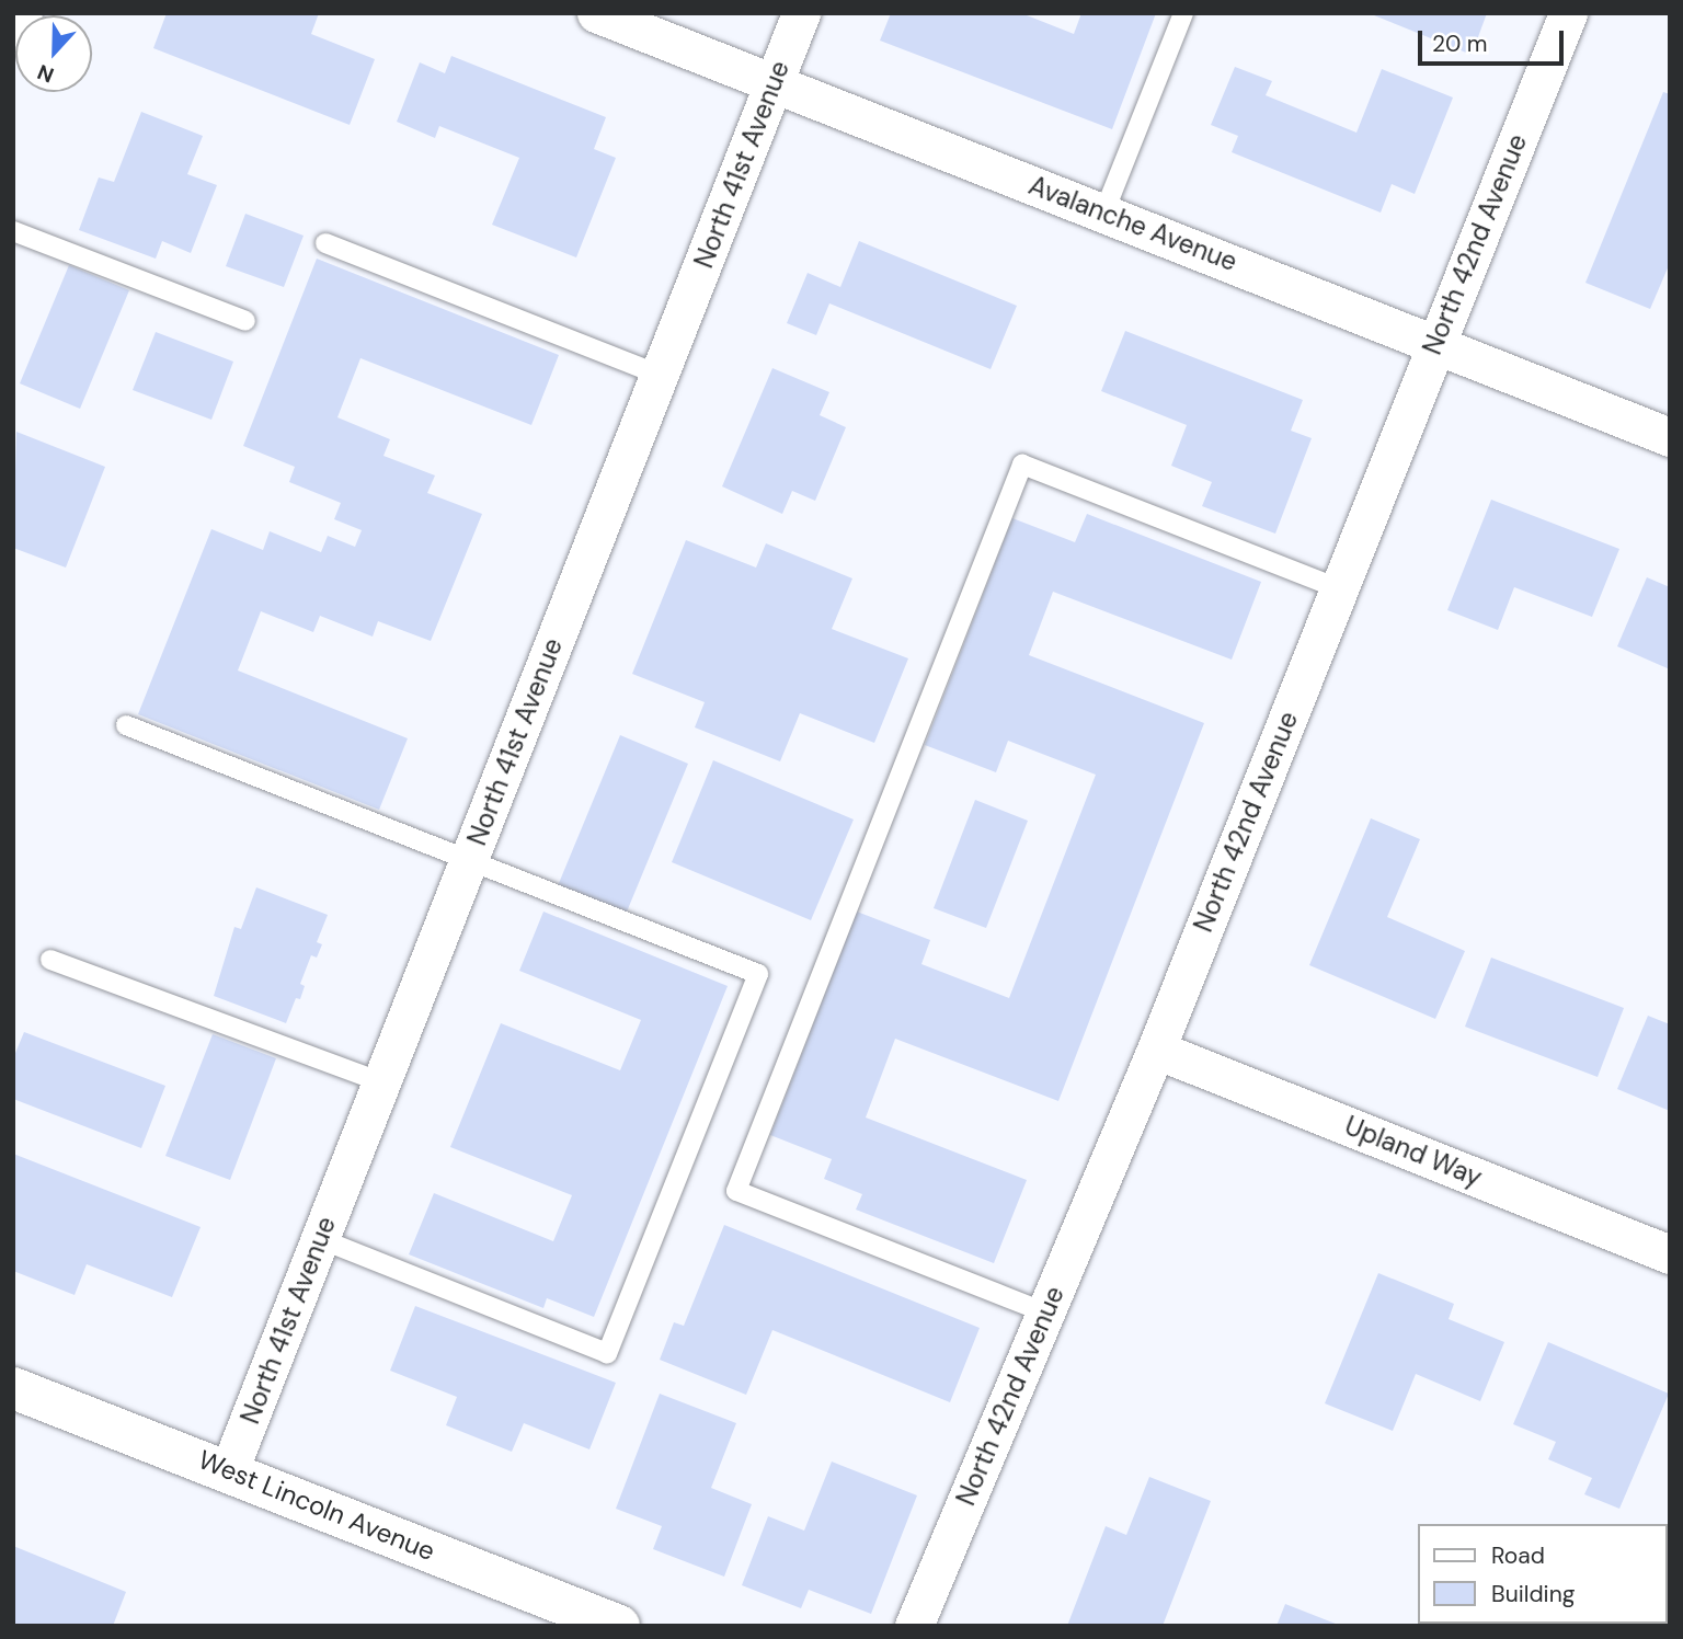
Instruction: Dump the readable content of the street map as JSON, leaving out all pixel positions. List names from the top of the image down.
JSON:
{
  "streets": {
    "street": [
      "North 41st Avenue",
      "Avalanche Avenue",
      "North 42nd Avenue",
      "Upland Way",
      "West Lincoln Avenue"
    ]
  },
  "crossings": [
    ["North 41st Avenue", "Avalanche Avenue"],
    ["North 41st Avenue", "West Lincoln Avenue"],
    ["Avalanche Avenue", "North 42nd Avenue"],
    ["North 42nd Avenue", "Upland Way"]
  ],
  "legend": ["Road", "Building"],
  "scale_bar": "20 m",
  "north": "bottom"
}
